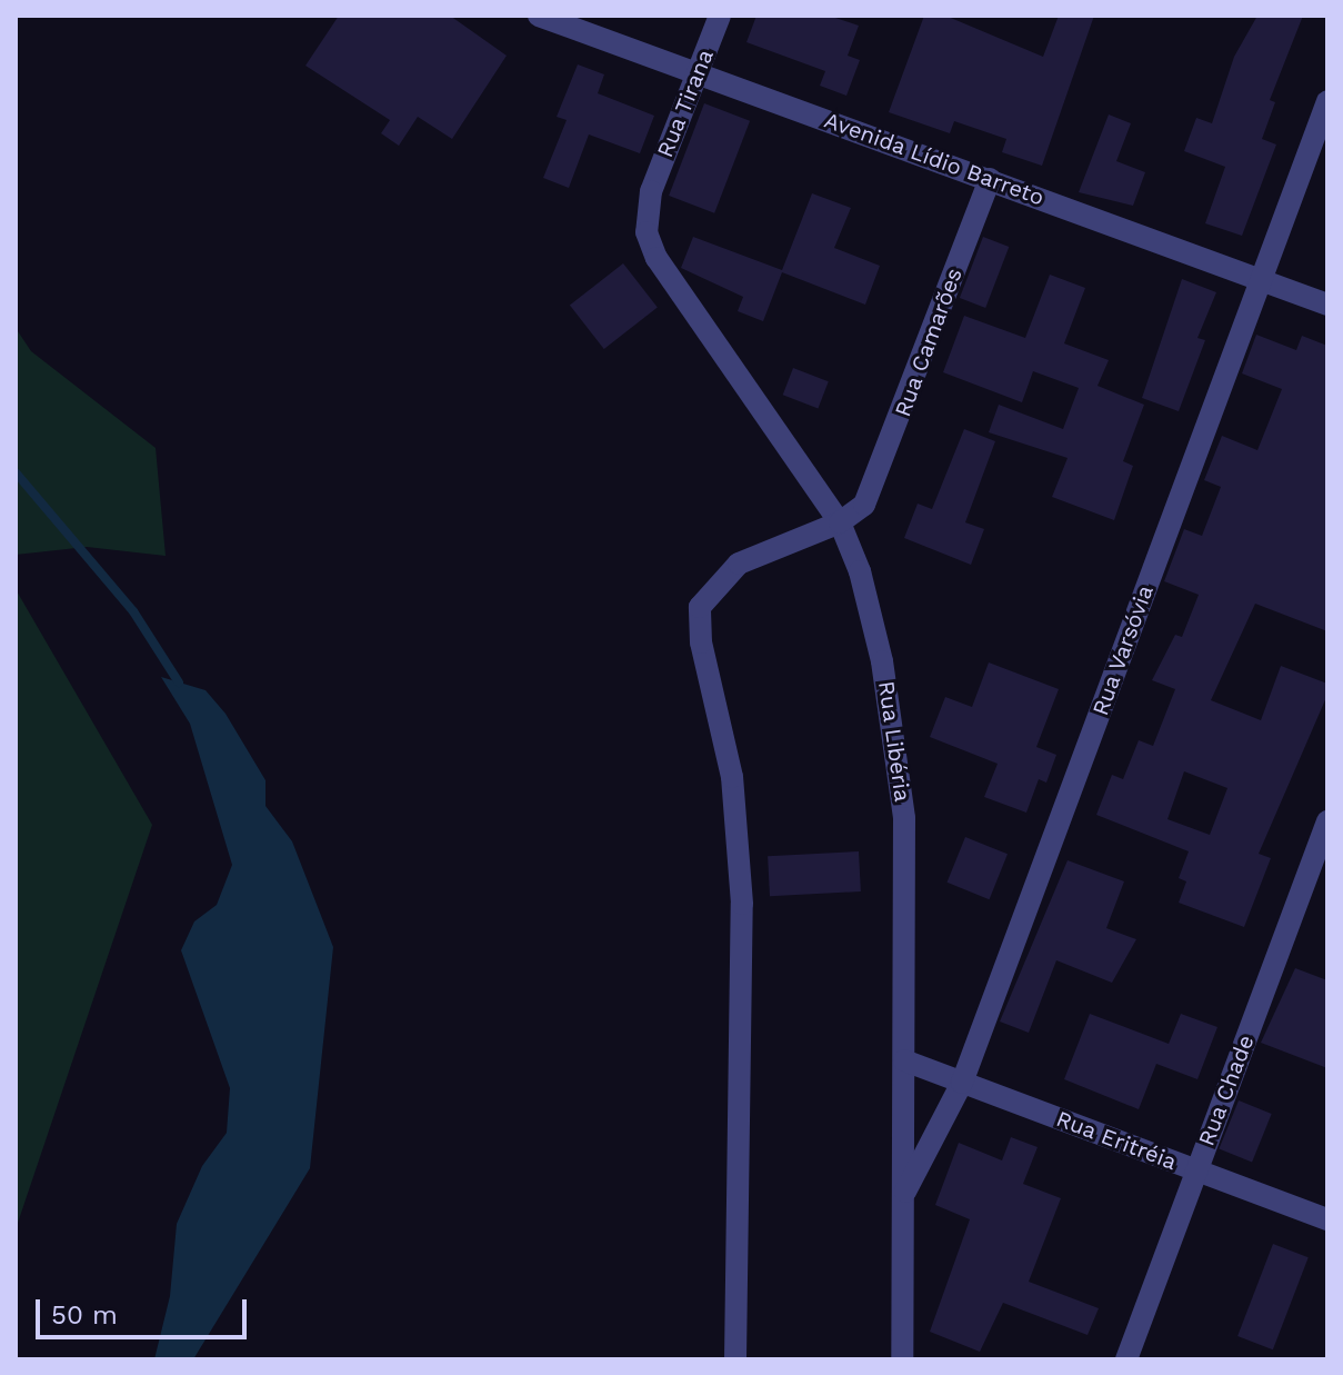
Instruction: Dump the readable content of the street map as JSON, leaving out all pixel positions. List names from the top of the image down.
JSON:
{
  "streets": {
    "street": [
      "Rua Tirana",
      "Avenida Lídio Barreto",
      "Rua Camarões",
      "Rua Varsóvia",
      "Rua Libéria",
      "Rua Chade",
      "Rua Eritréia"
    ]
  },
  "crossings": [
    ["Rua Tirana", "Avenida Lídio Barreto"],
    ["Rua Tirana", "Rua Libéria"],
    ["Avenida Lídio Barreto", "Rua Camarões"],
    ["Avenida Lídio Barreto", "Rua Varsóvia"],
    ["Rua Camarões", "Rua Libéria"],
    ["Rua Varsóvia", "Rua Libéria"],
    ["Rua Varsóvia", "Rua Eritréia"],
    ["Rua Libéria", "Rua Eritréia"],
    ["Rua Chade", "Rua Eritréia"]
  ],
  "scale_bar": "50 m"
}
